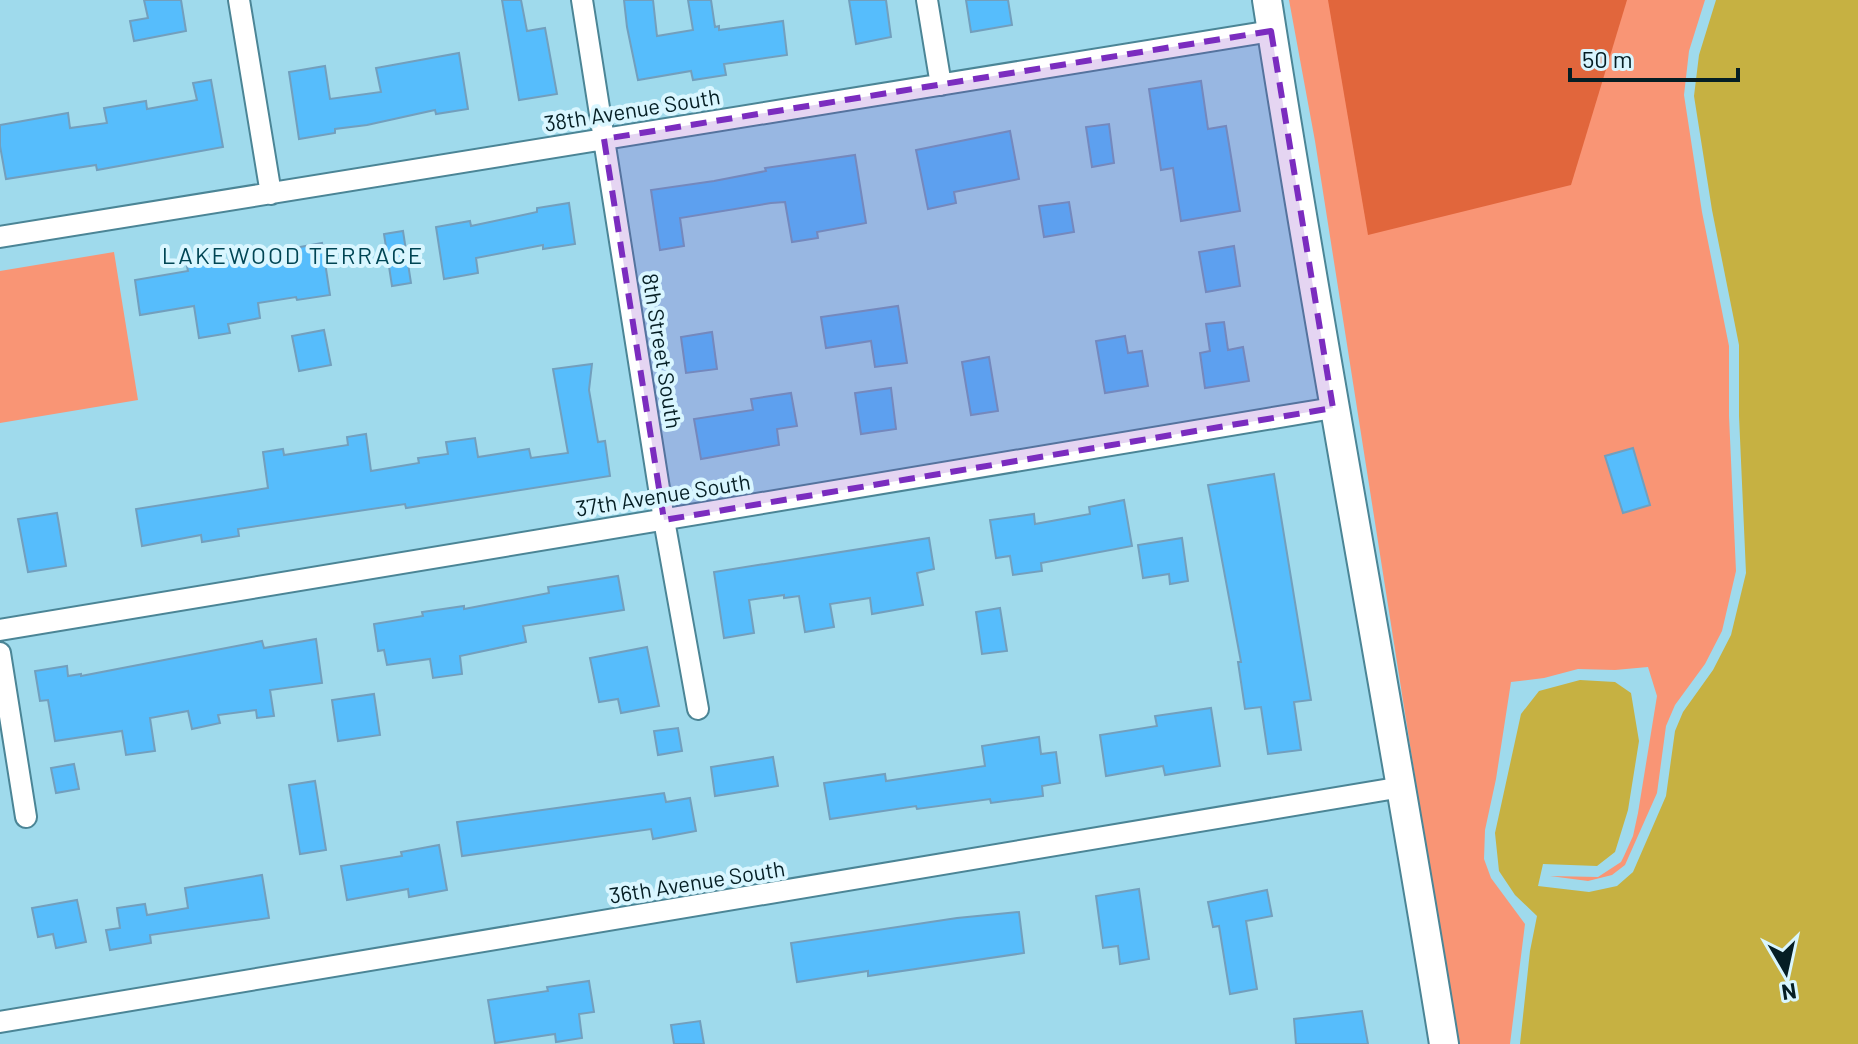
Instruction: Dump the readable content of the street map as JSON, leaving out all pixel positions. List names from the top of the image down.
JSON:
{
  "streets": {
    "street": [
      "38th Avenue South",
      "8th Street South",
      "37th Avenue South",
      "36th Avenue South"
    ]
  },
  "crossings": [
    ["38th Avenue South", "8th Street South"],
    ["8th Street South", "37th Avenue South"]
  ],
  "districts": ["LAKEWOOD TERRACE"],
  "scale_bar": "50 m",
  "north": "bottom"
}
